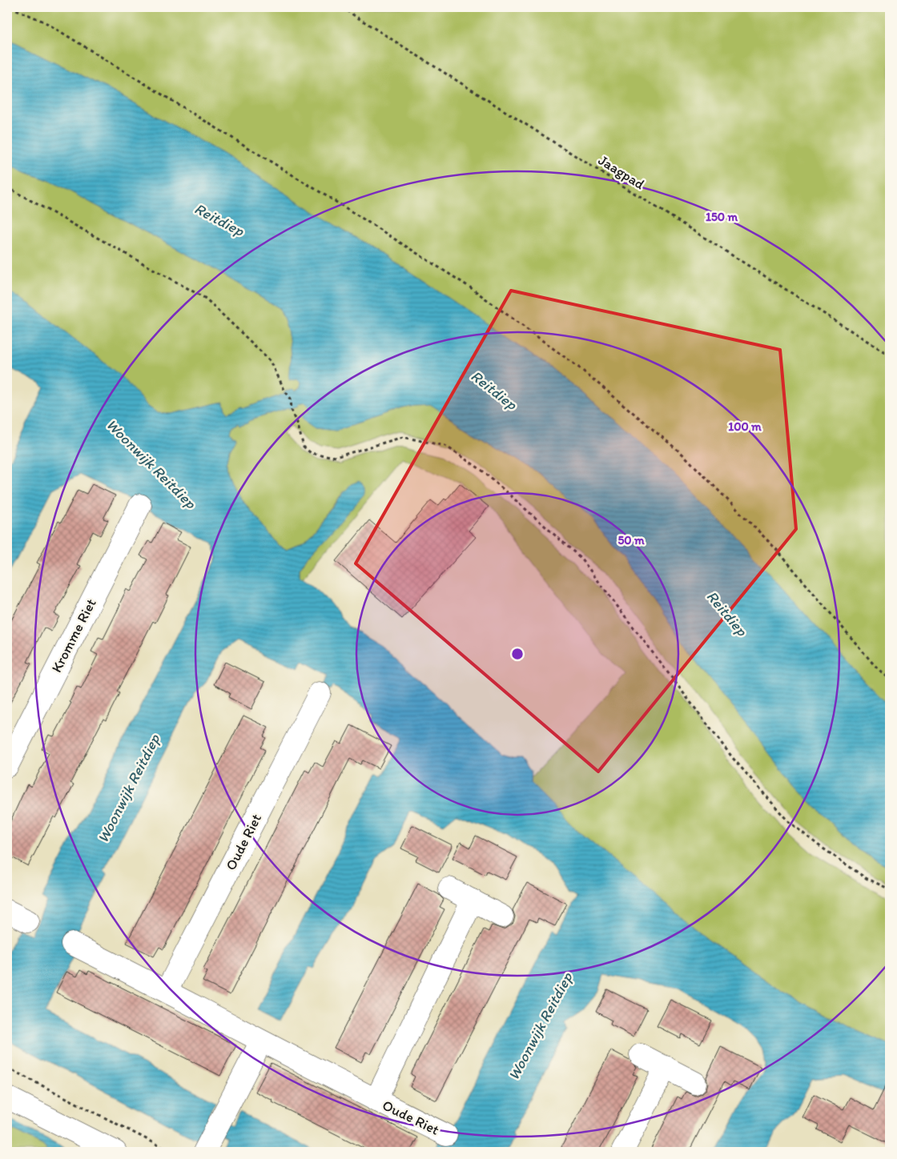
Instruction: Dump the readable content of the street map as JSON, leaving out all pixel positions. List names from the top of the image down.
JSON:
{
  "streets": {
    "street": ["Kromme Riet", "Oude Riet"],
    "path": ["Jaagpad"]
  },
  "water": ["Reitdiep", "Woonwijk Reitdiep"],
  "rings": ["150 m", "100 m", "50 m"]
}
